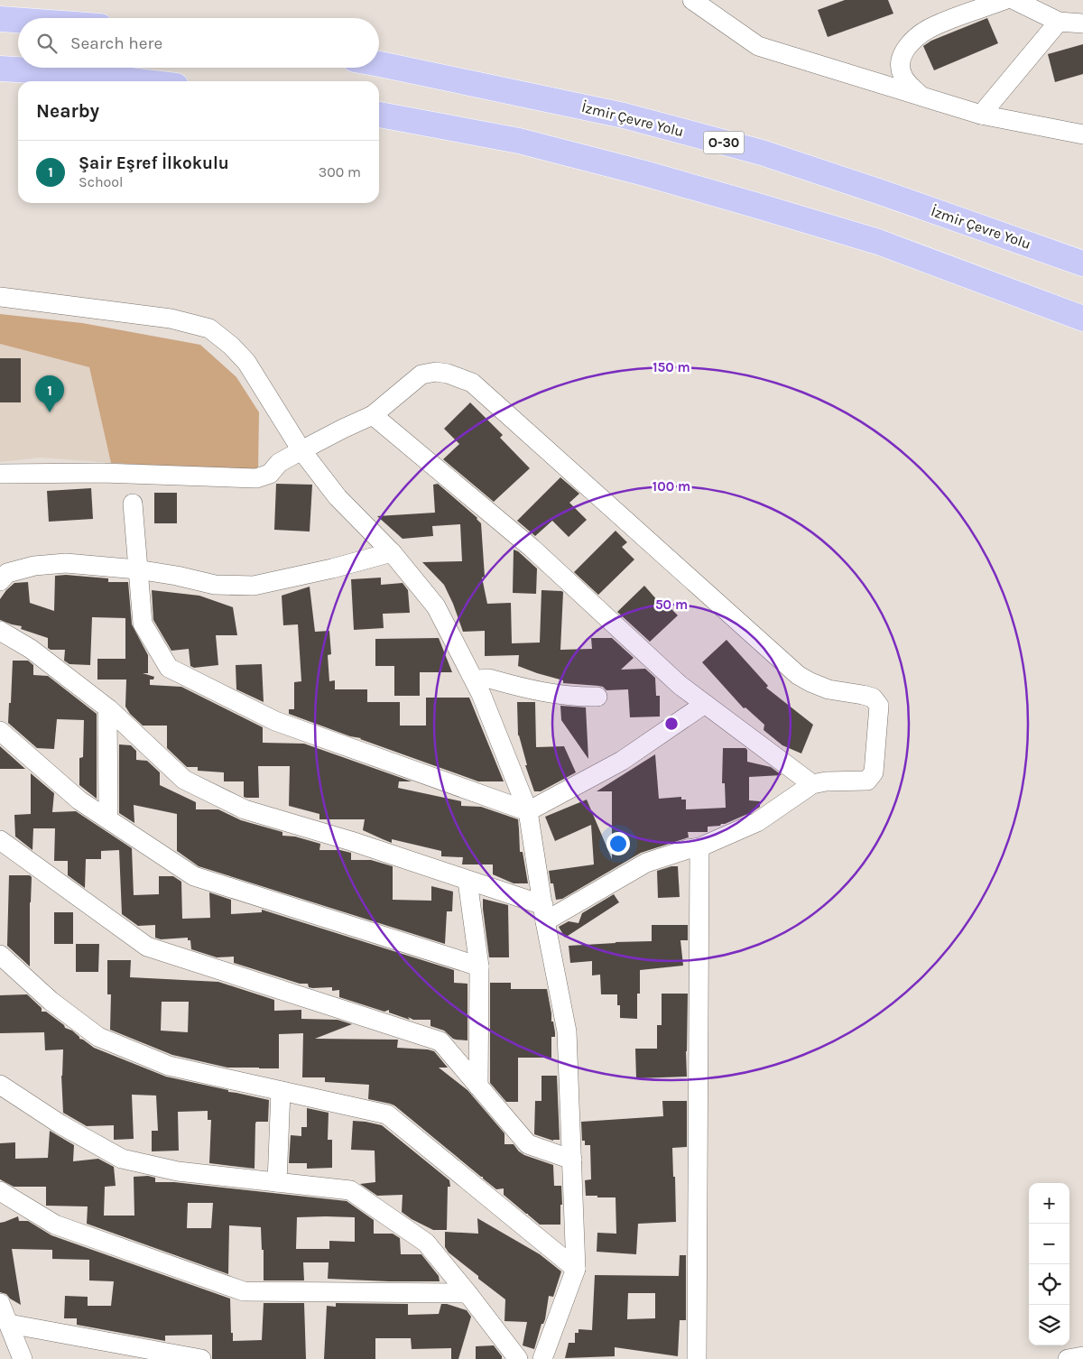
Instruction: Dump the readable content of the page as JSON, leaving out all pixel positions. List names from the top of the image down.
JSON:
{
  "streets": {
    "highway": ["İzmir Çevre Yolu", "O-30"]
  },
  "page": {
    "search": "Search here",
    "heading": "Nearby",
    "list": [
      {
        "mark": "1",
        "name": "Şair Eşref İlkokulu",
        "note": "School",
        "value": "300 m"
      }
    ],
    "pins": "1",
    "map_buttons": ["+", "−"]
  },
  "rings": ["150 m", "100 m", "50 m"]
}
